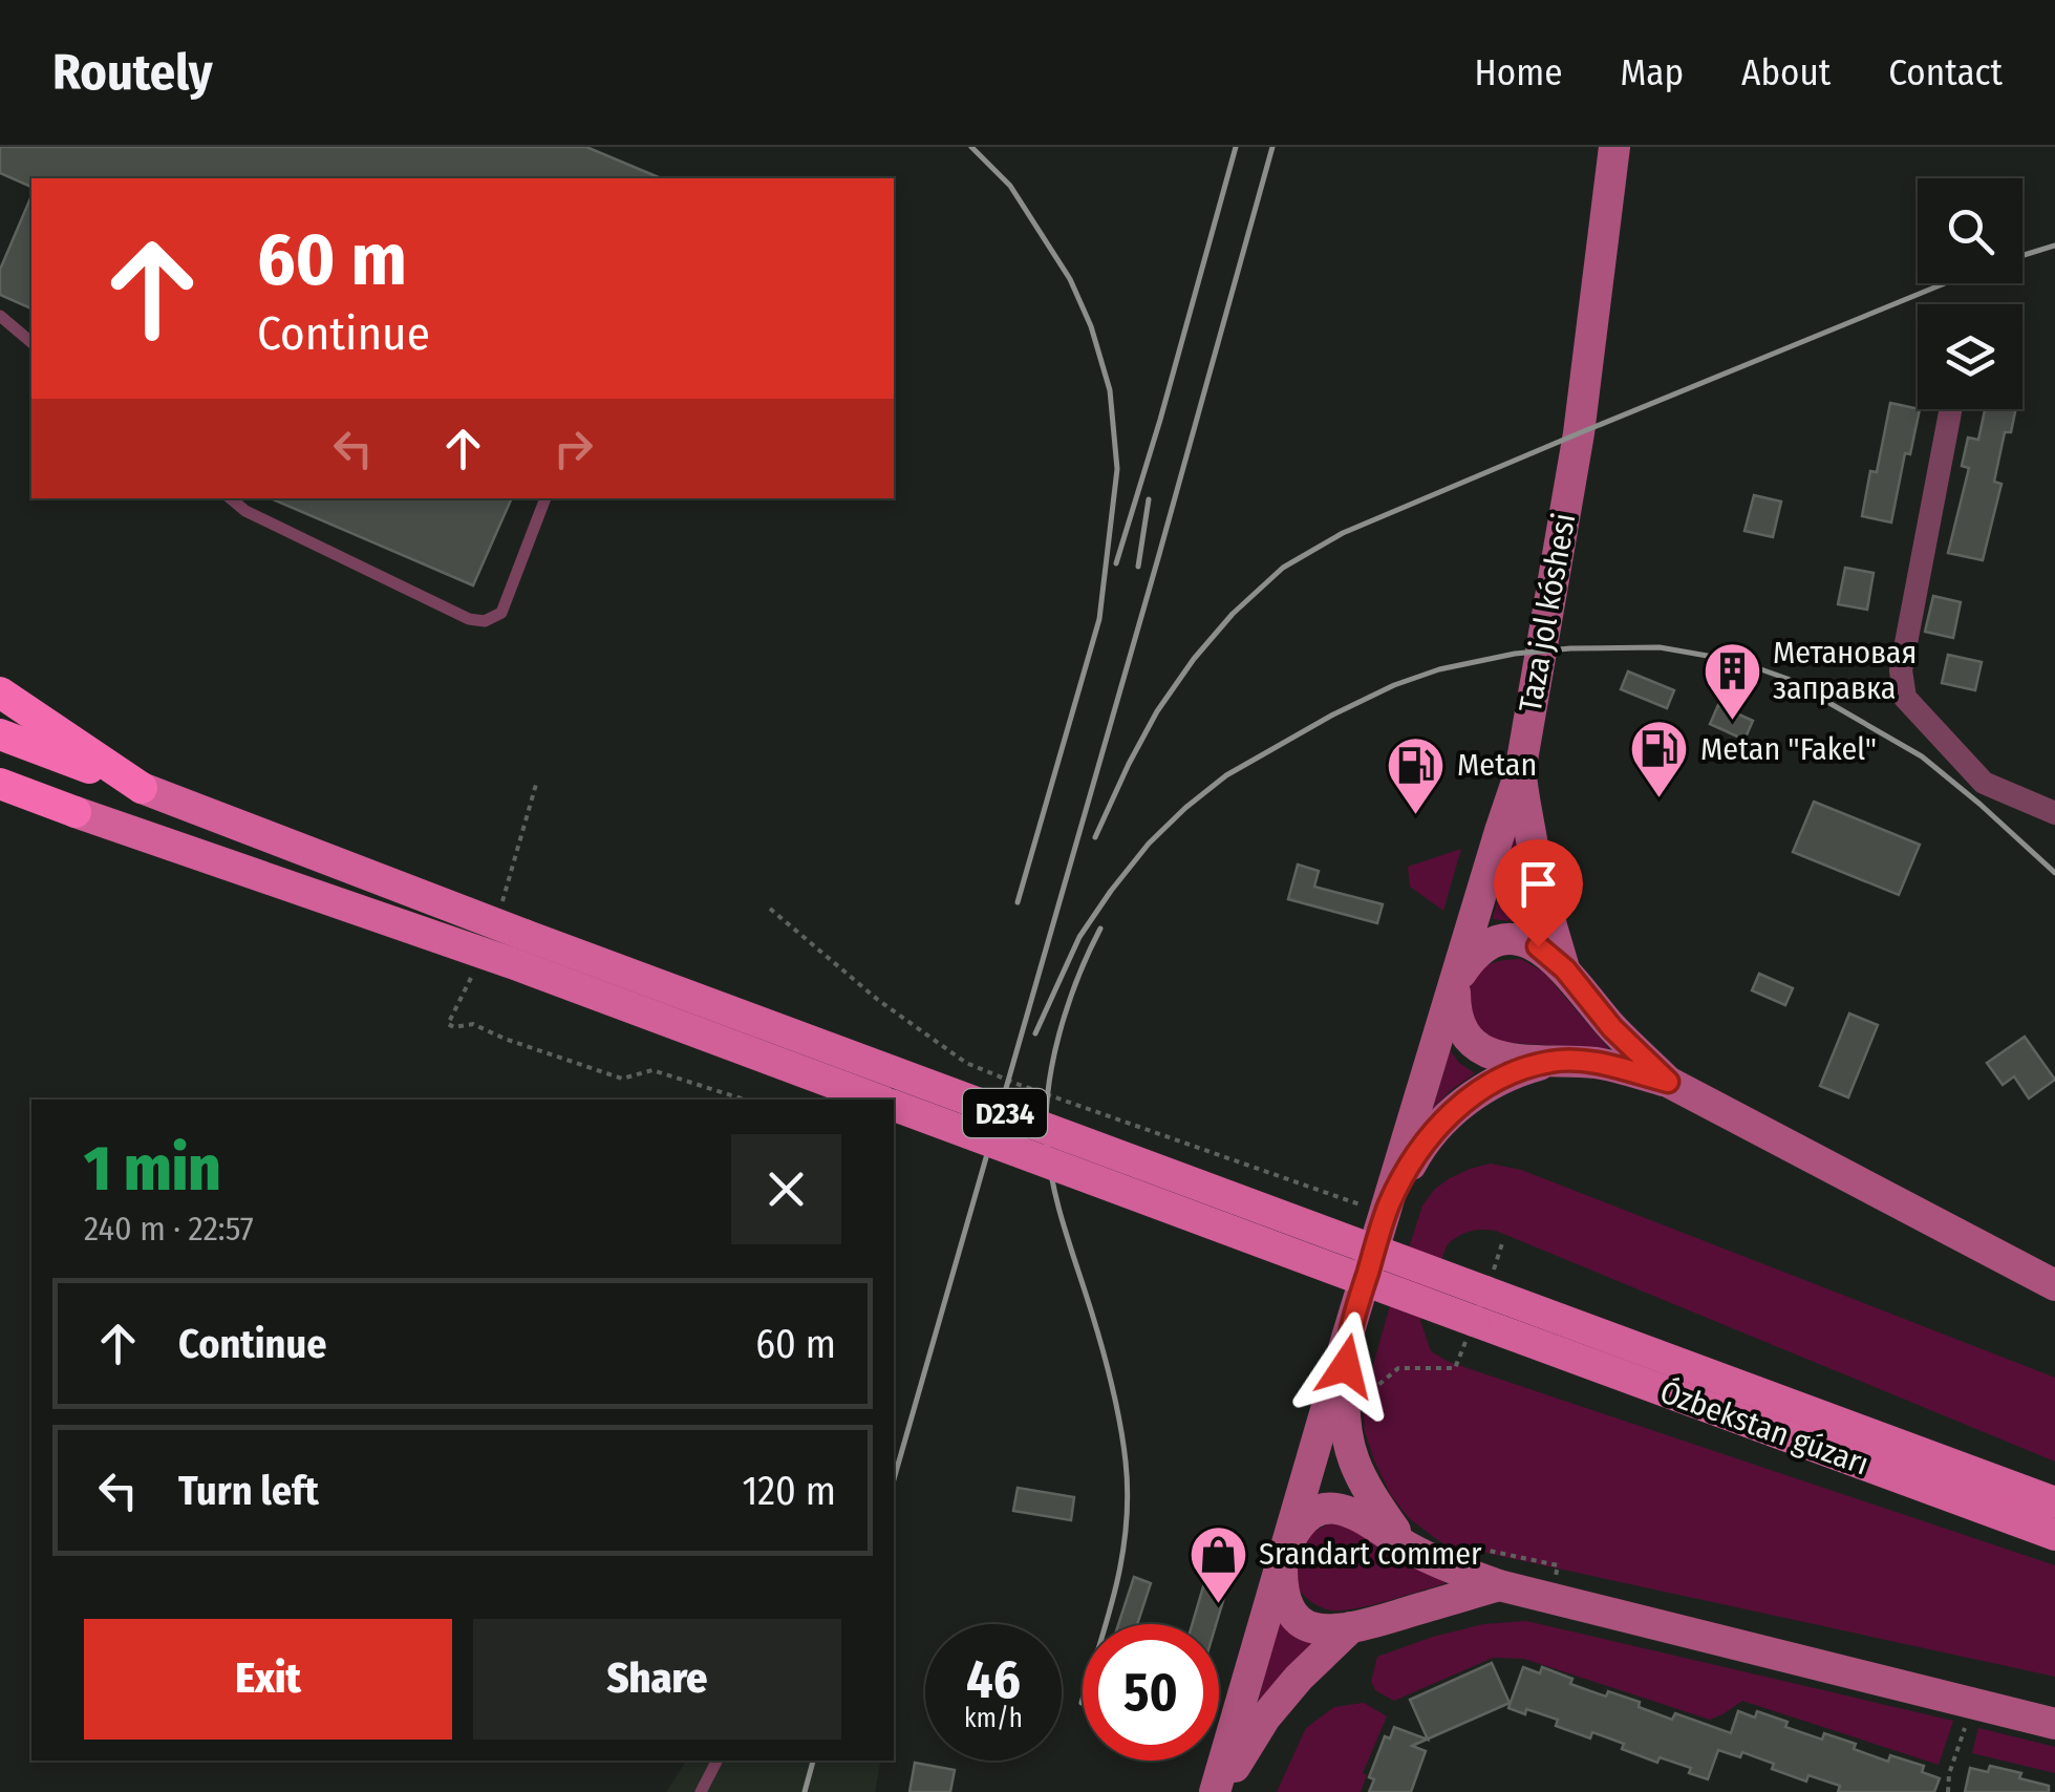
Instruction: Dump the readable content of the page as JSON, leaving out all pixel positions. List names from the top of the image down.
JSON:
{
  "streets": {
    "main road": ["Taza jol kóshesi", "D234", "Ózbekstan gúzarı"]
  },
  "crossings": [
    ["D234", "Ózbekstan gúzarı"]
  ],
  "places": {
    "building": ["Метановая заправка"],
    "fuel station": ["Metan \"Fakel\"", "Metan"],
    "shop": ["Srandart commer"]
  },
  "page": {
    "header": "Routely",
    "nav": [
      "Home",
      "Map",
      "About",
      "Contact"
    ],
    "turn": ["60 m", "Continue"],
    "heading": ["1 min", "240 m · 22:57"],
    "list": [
      {
        "name": "Continue",
        "value": "60 m"
      },
      {
        "name": "Turn left",
        "value": "120 m"
      }
    ],
    "buttons": ["Exit", "Share"],
    "speed": "46 km/h",
    "limit": "50"
  }
}
